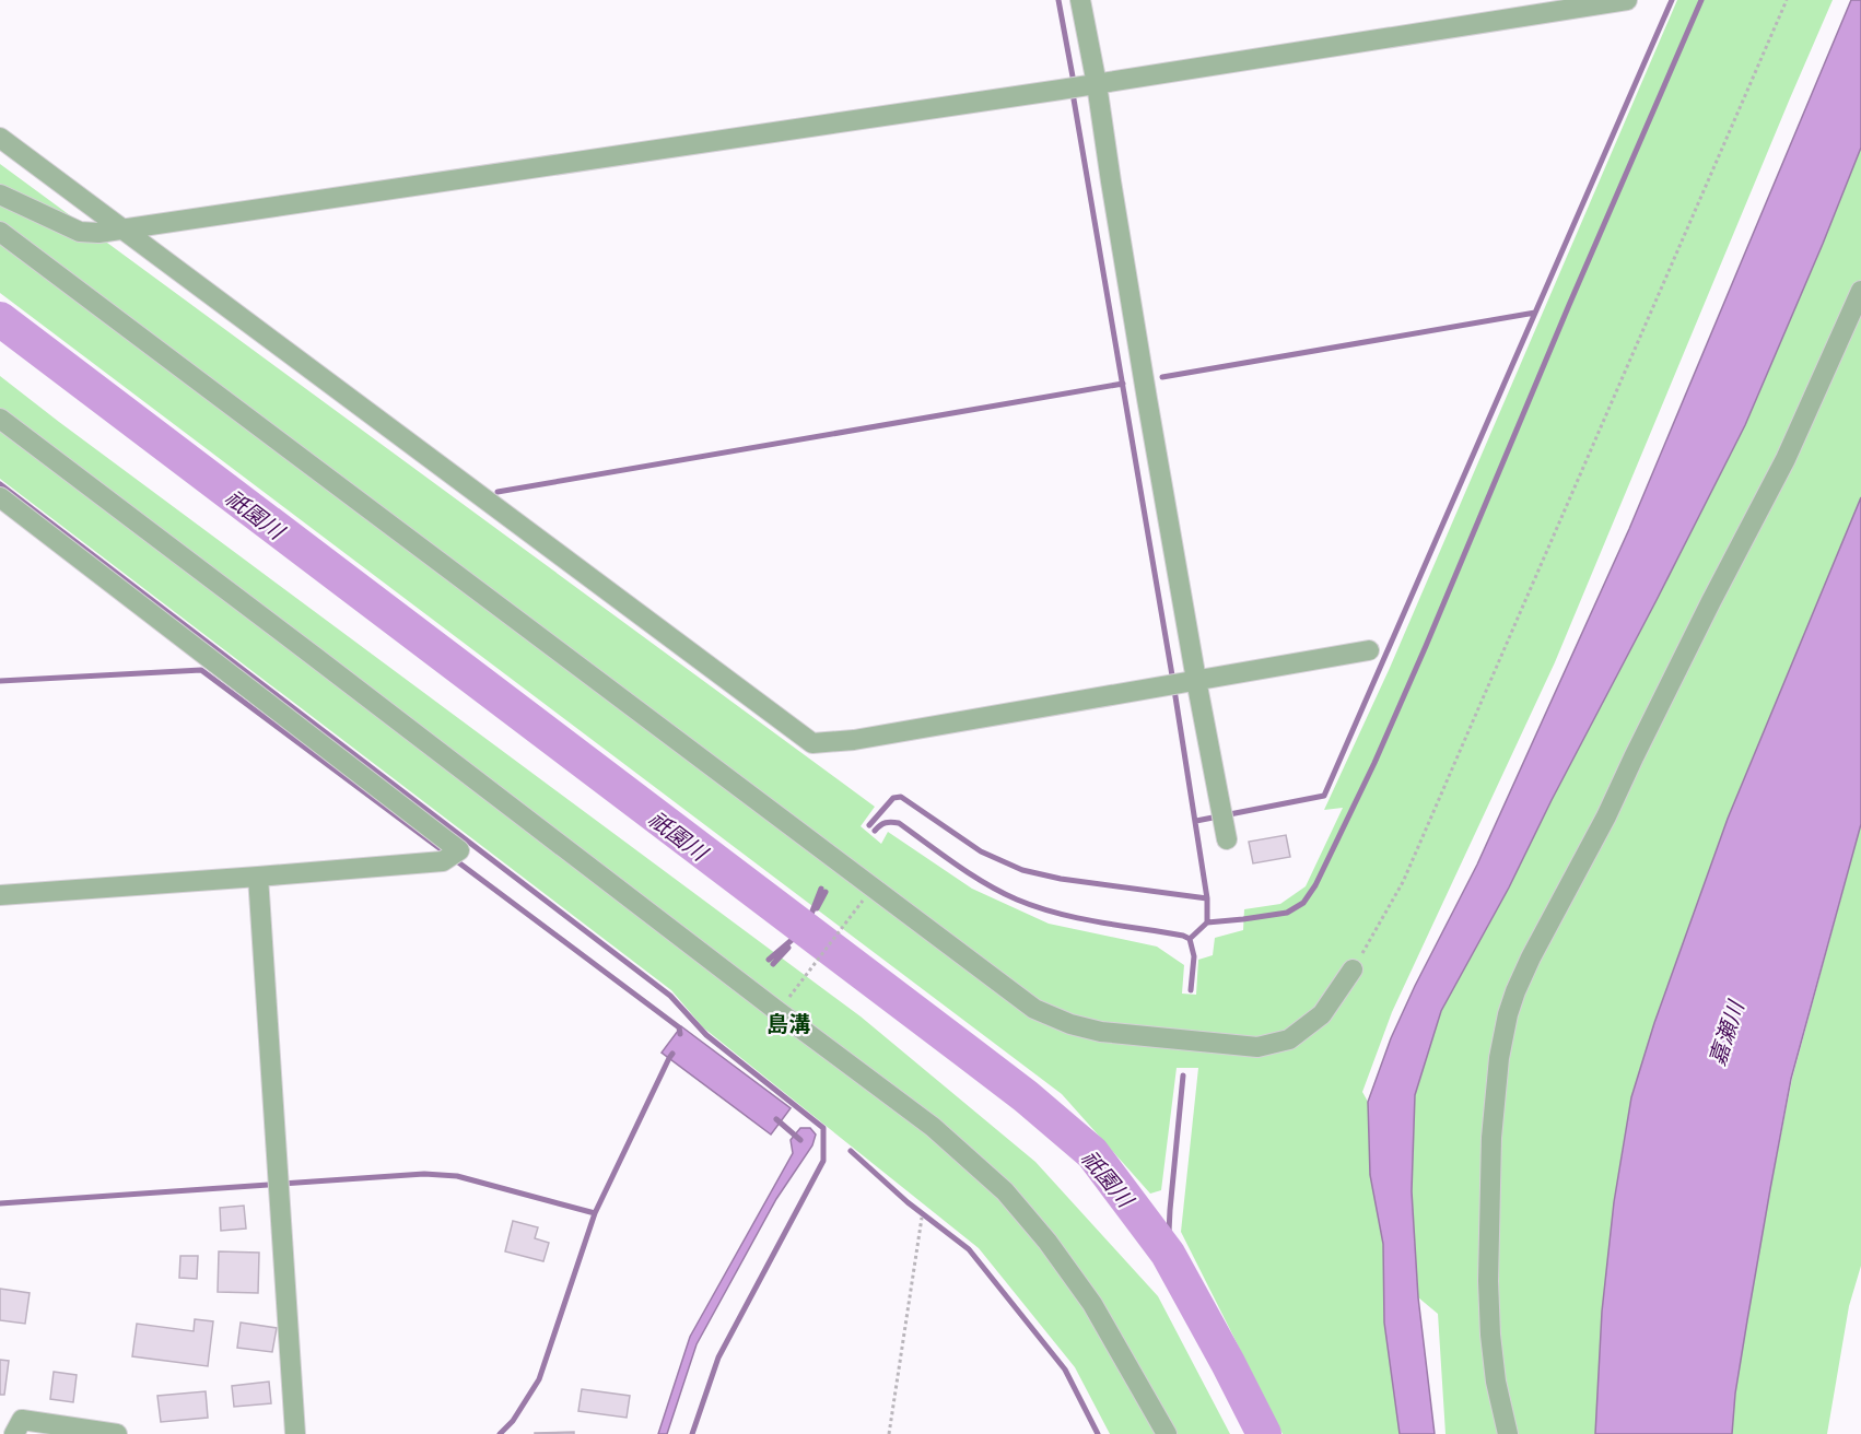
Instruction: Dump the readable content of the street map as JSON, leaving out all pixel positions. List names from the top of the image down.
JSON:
{
  "districts": ["島溝"],
  "water": ["祇園川", "嘉瀬川"]
}
